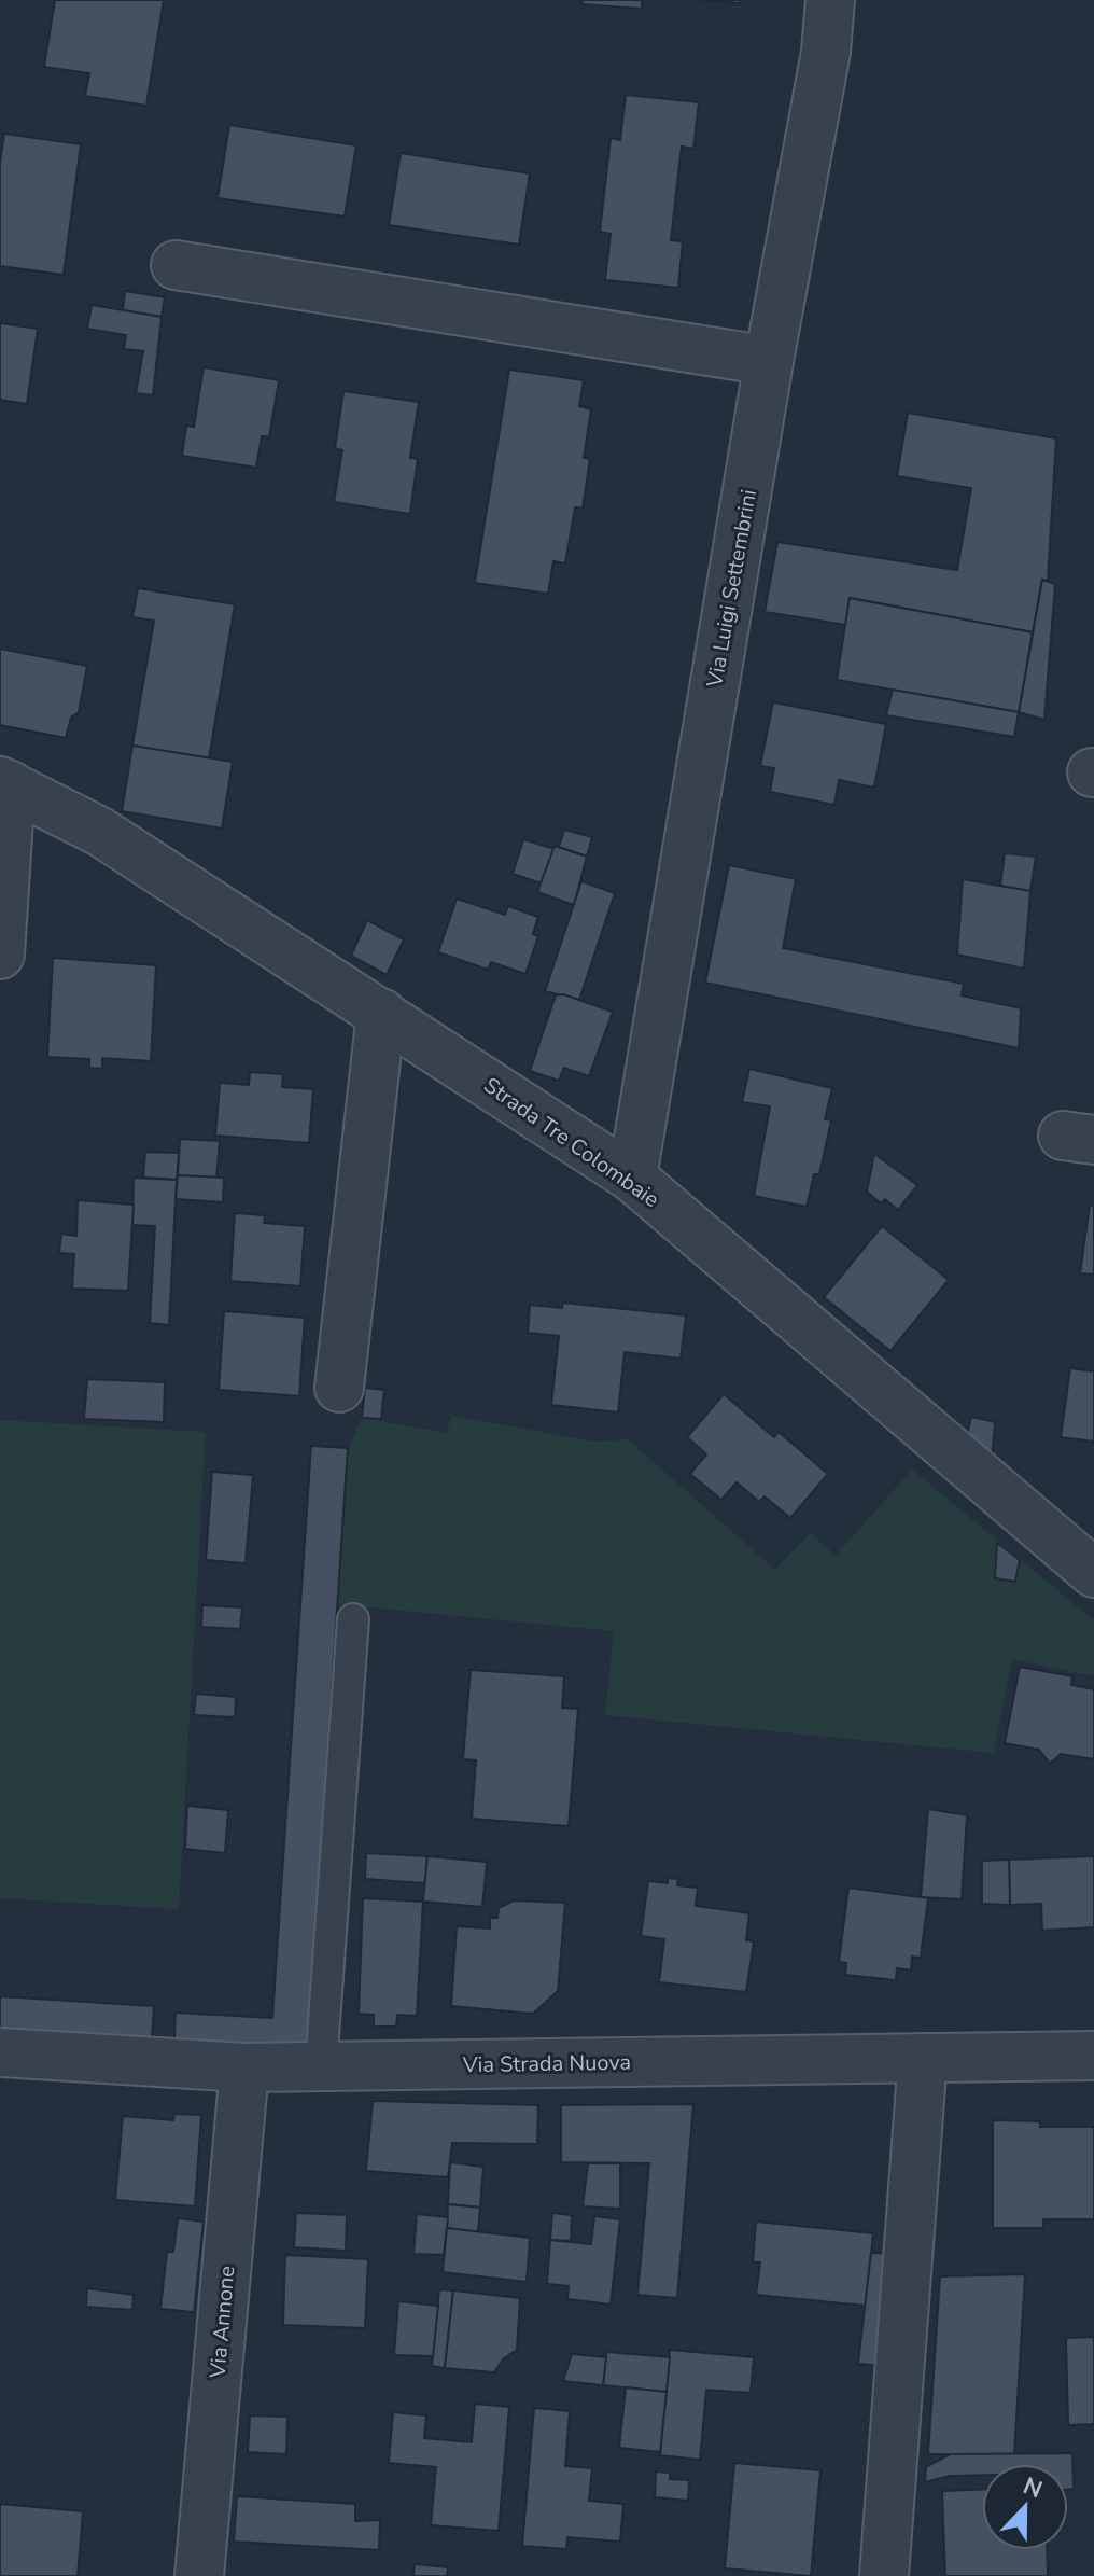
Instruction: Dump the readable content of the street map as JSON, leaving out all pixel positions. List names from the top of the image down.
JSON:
{
  "streets": {
    "street": [
      "Via Luigi Settembrini",
      "Strada Tre Colombaie",
      "Via Strada Nuova",
      "Via Annone"
    ]
  },
  "crossings": [
    ["Via Luigi Settembrini", "Strada Tre Colombaie"],
    ["Via Strada Nuova", "Via Annone"]
  ],
  "north": "top"
}
